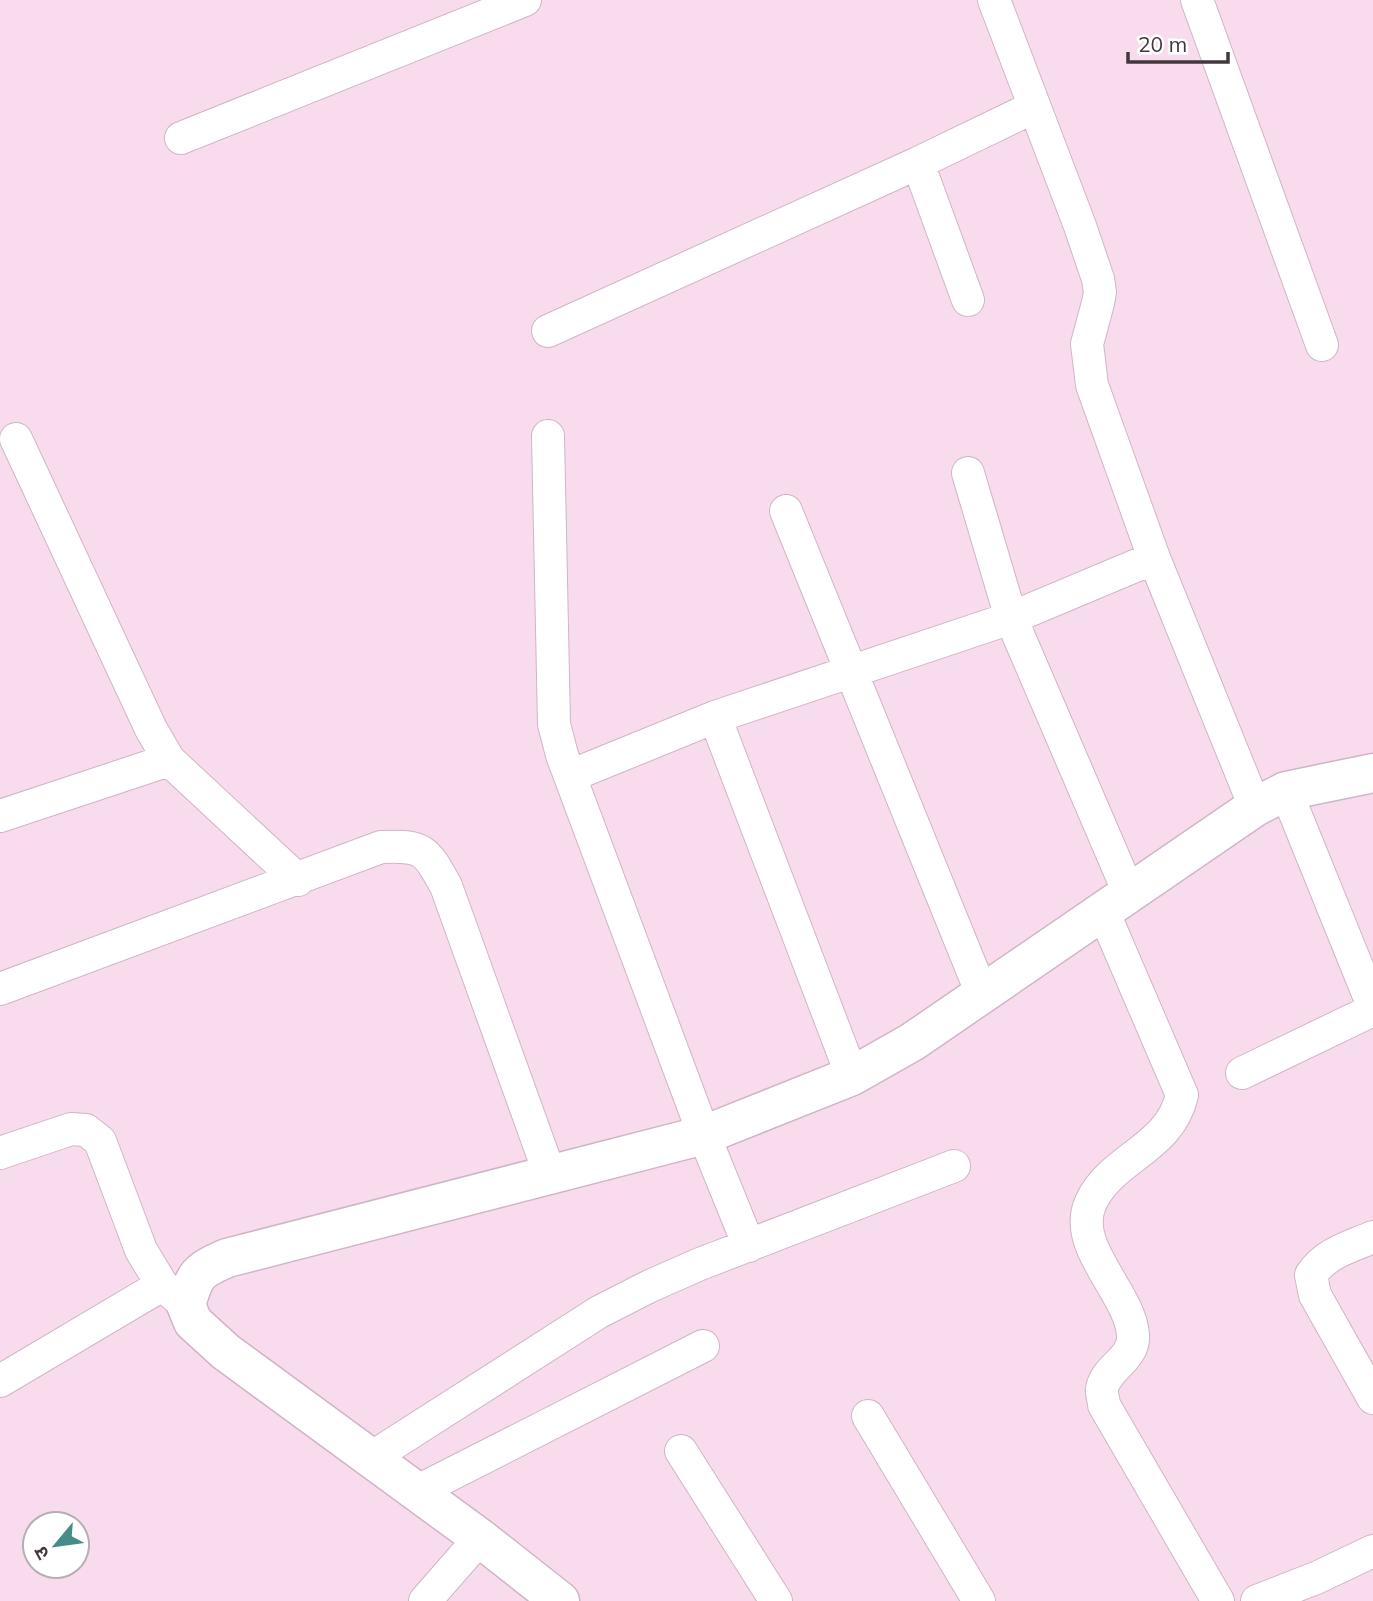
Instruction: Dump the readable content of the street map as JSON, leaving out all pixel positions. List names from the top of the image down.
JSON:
{
  "scale_bar": "20 m",
  "north": "bottom left"
}
